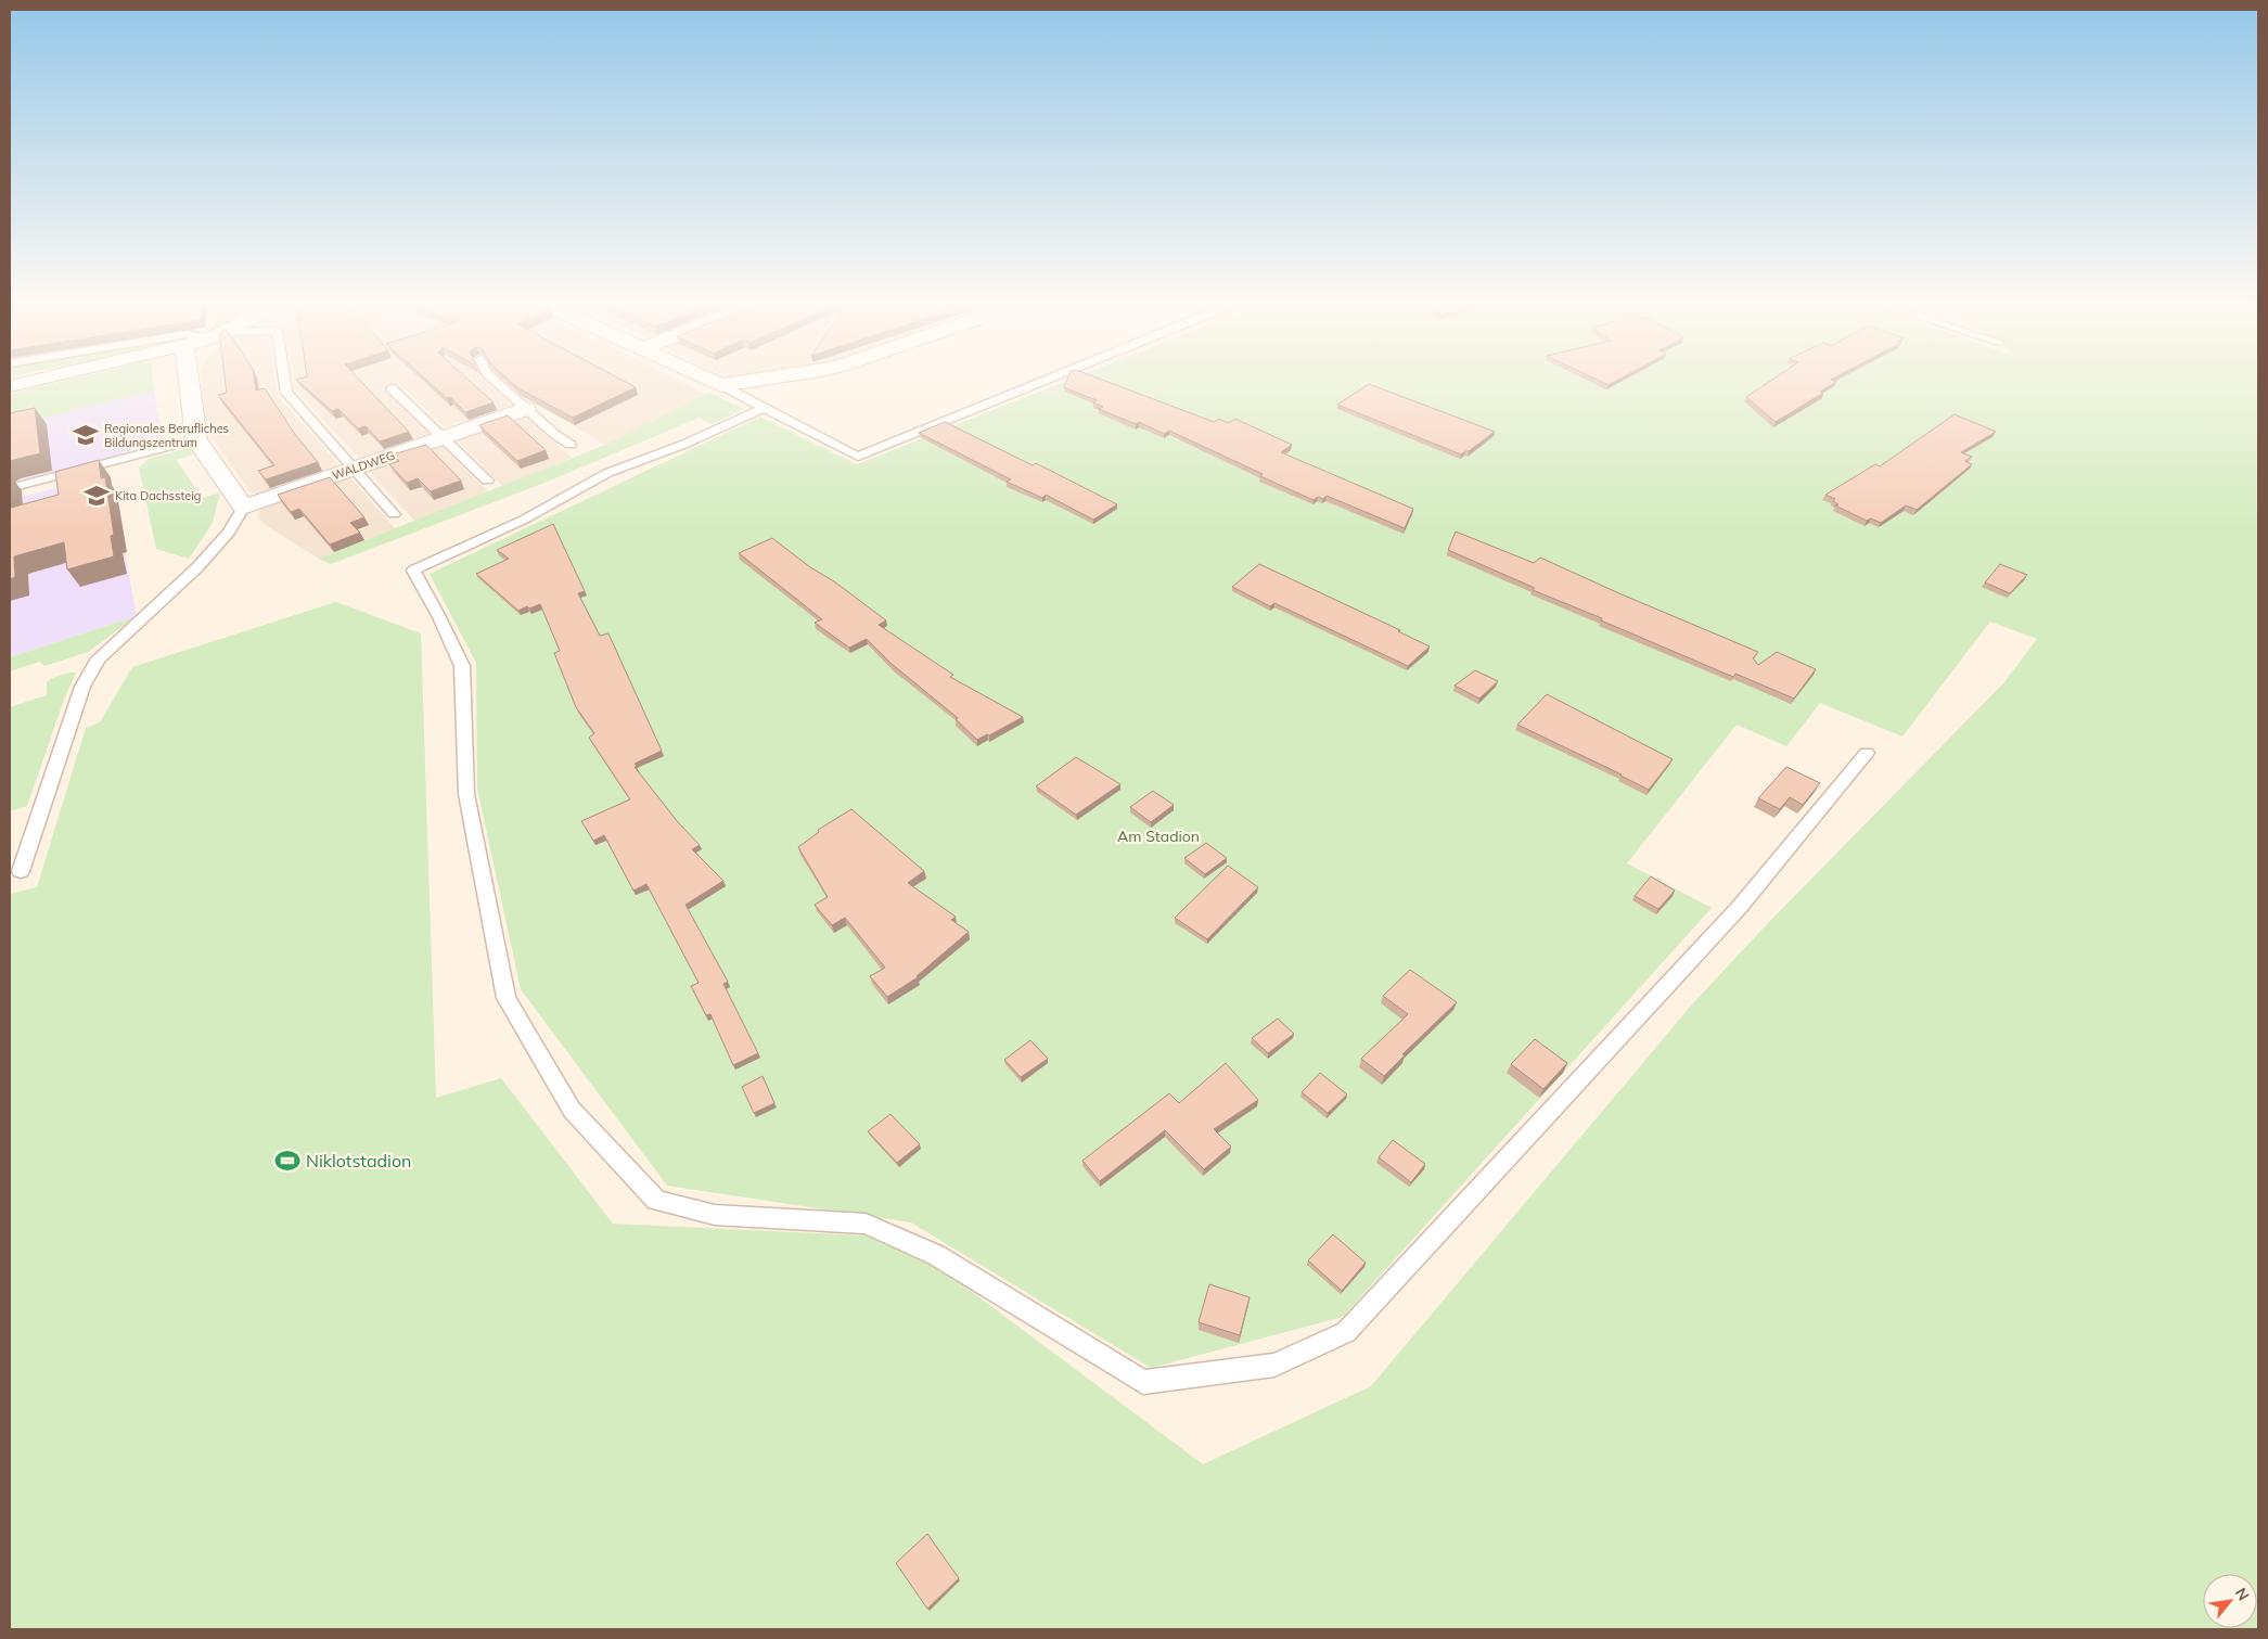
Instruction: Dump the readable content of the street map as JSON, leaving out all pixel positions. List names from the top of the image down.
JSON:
{
  "streets": {
    "street": ["WALDWEG"]
  },
  "parks": ["Am Stadion"],
  "places": {
    "school or university": ["Regionales Berufliches Bildungszentrum", "Kita Dachssteig"],
    "sports": ["Niklotstadion"]
  },
  "north": "top right"
}
